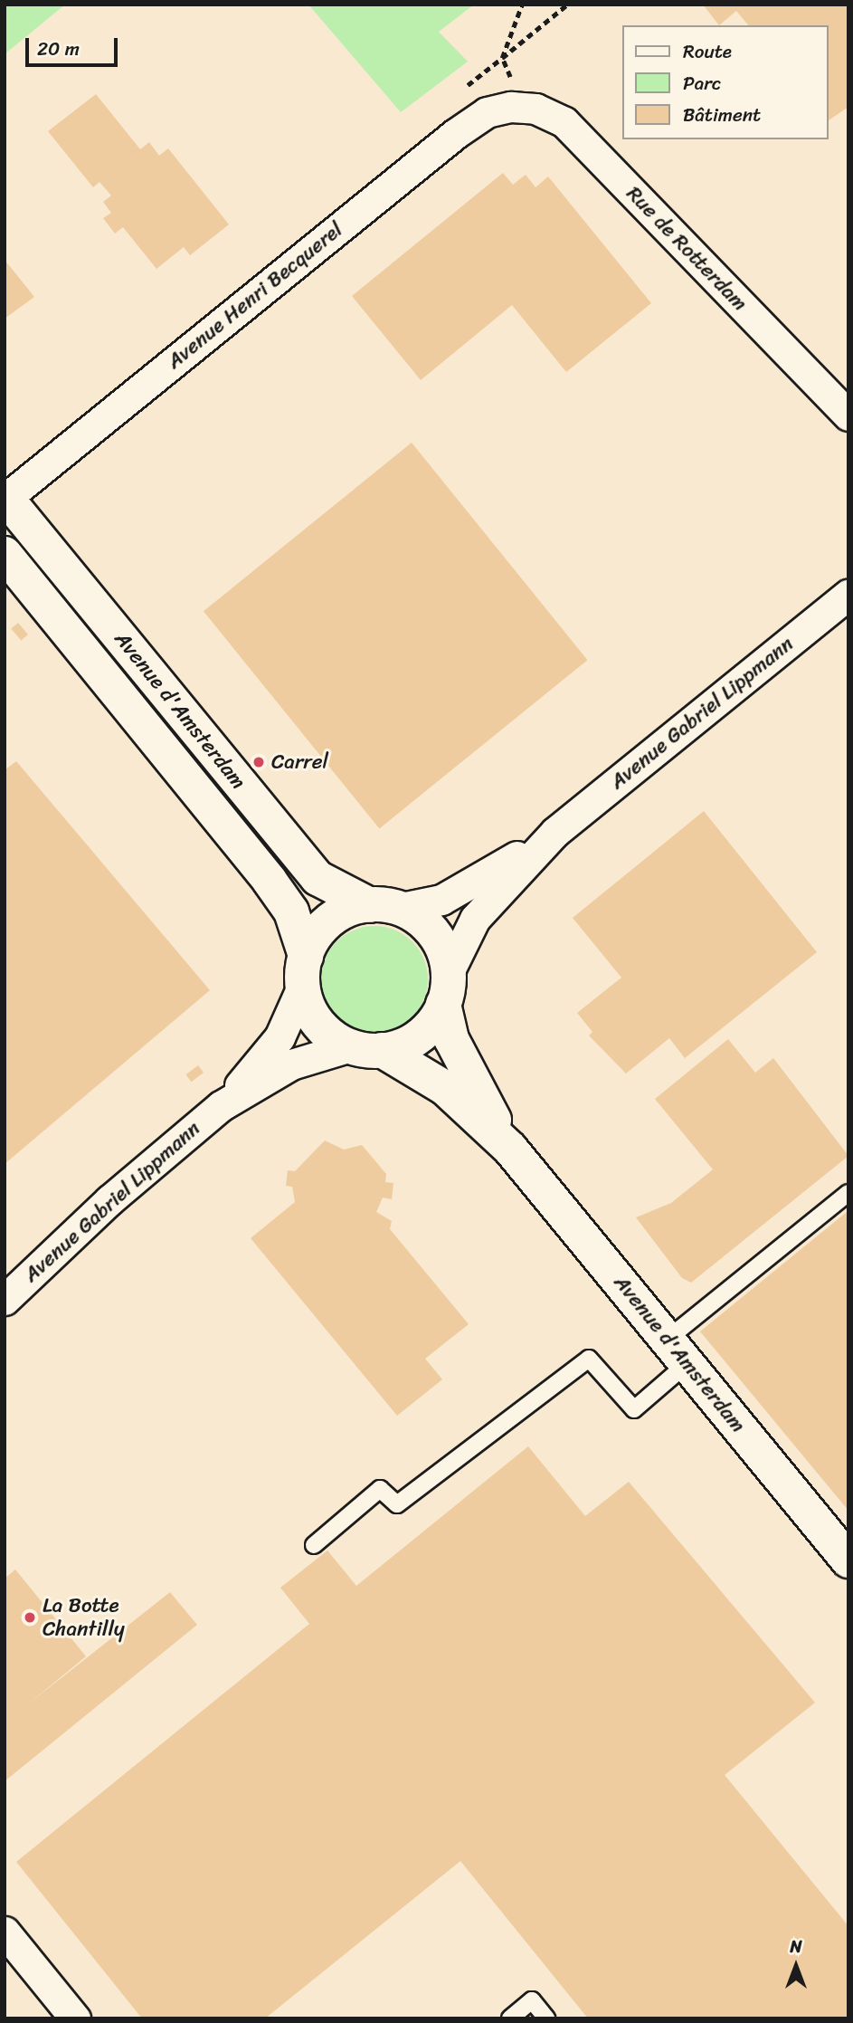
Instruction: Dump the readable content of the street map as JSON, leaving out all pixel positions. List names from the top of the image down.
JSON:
{
  "streets": {
    "street": [
      "Rue de Rotterdam",
      "Avenue Henri Becquerel",
      "Avenue d'Amsterdam",
      "Avenue Gabriel Lippmann"
    ]
  },
  "crossings": [
    ["Rue de Rotterdam", "Avenue Henri Becquerel"],
    ["Avenue Henri Becquerel", "Avenue d'Amsterdam"],
    ["Avenue d'Amsterdam", "Avenue Gabriel Lippmann"]
  ],
  "places": ["Carrel", "La Botte Chantilly"],
  "legend": ["Route", "Parc", "Bâtiment"],
  "scale_bar": "20 m",
  "north": "top"
}
